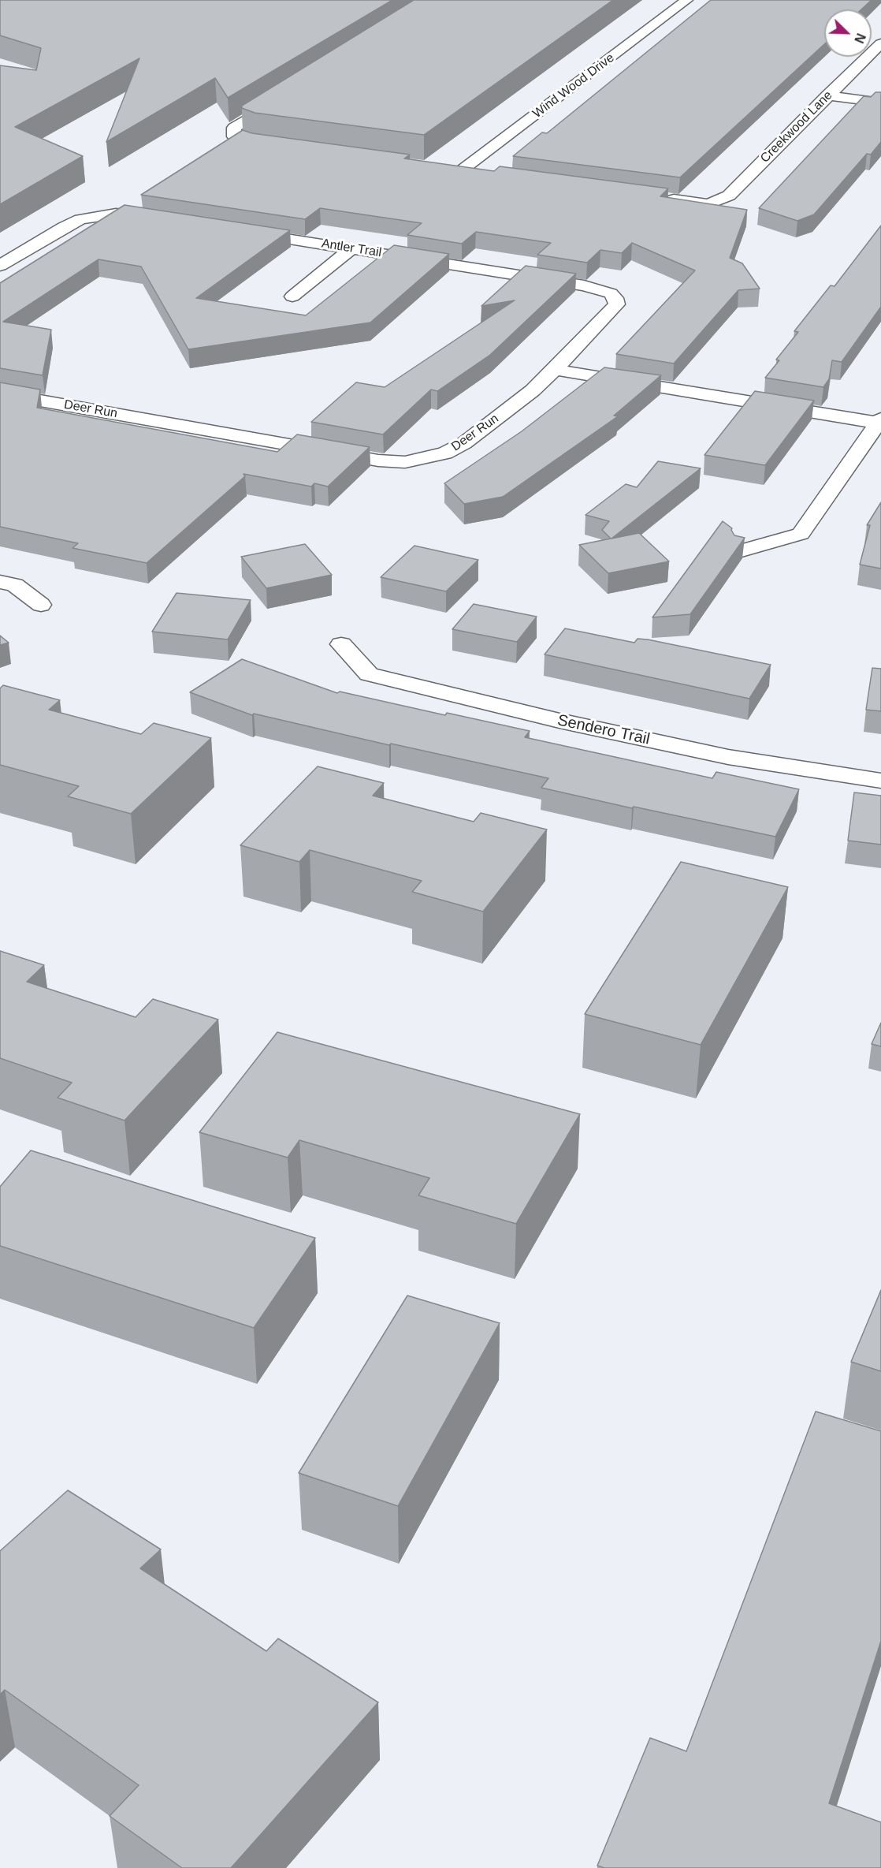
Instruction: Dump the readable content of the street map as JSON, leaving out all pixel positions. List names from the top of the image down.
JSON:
{
  "streets": {
    "street": [
      "Wind Wood Drive",
      "Creekwood Lane",
      "Antler Trail",
      "Deer Run",
      "Sendero Trail"
    ]
  },
  "crossings": [
    ["Antler Trail", "Deer Run"]
  ],
  "north": "bottom right"
}
